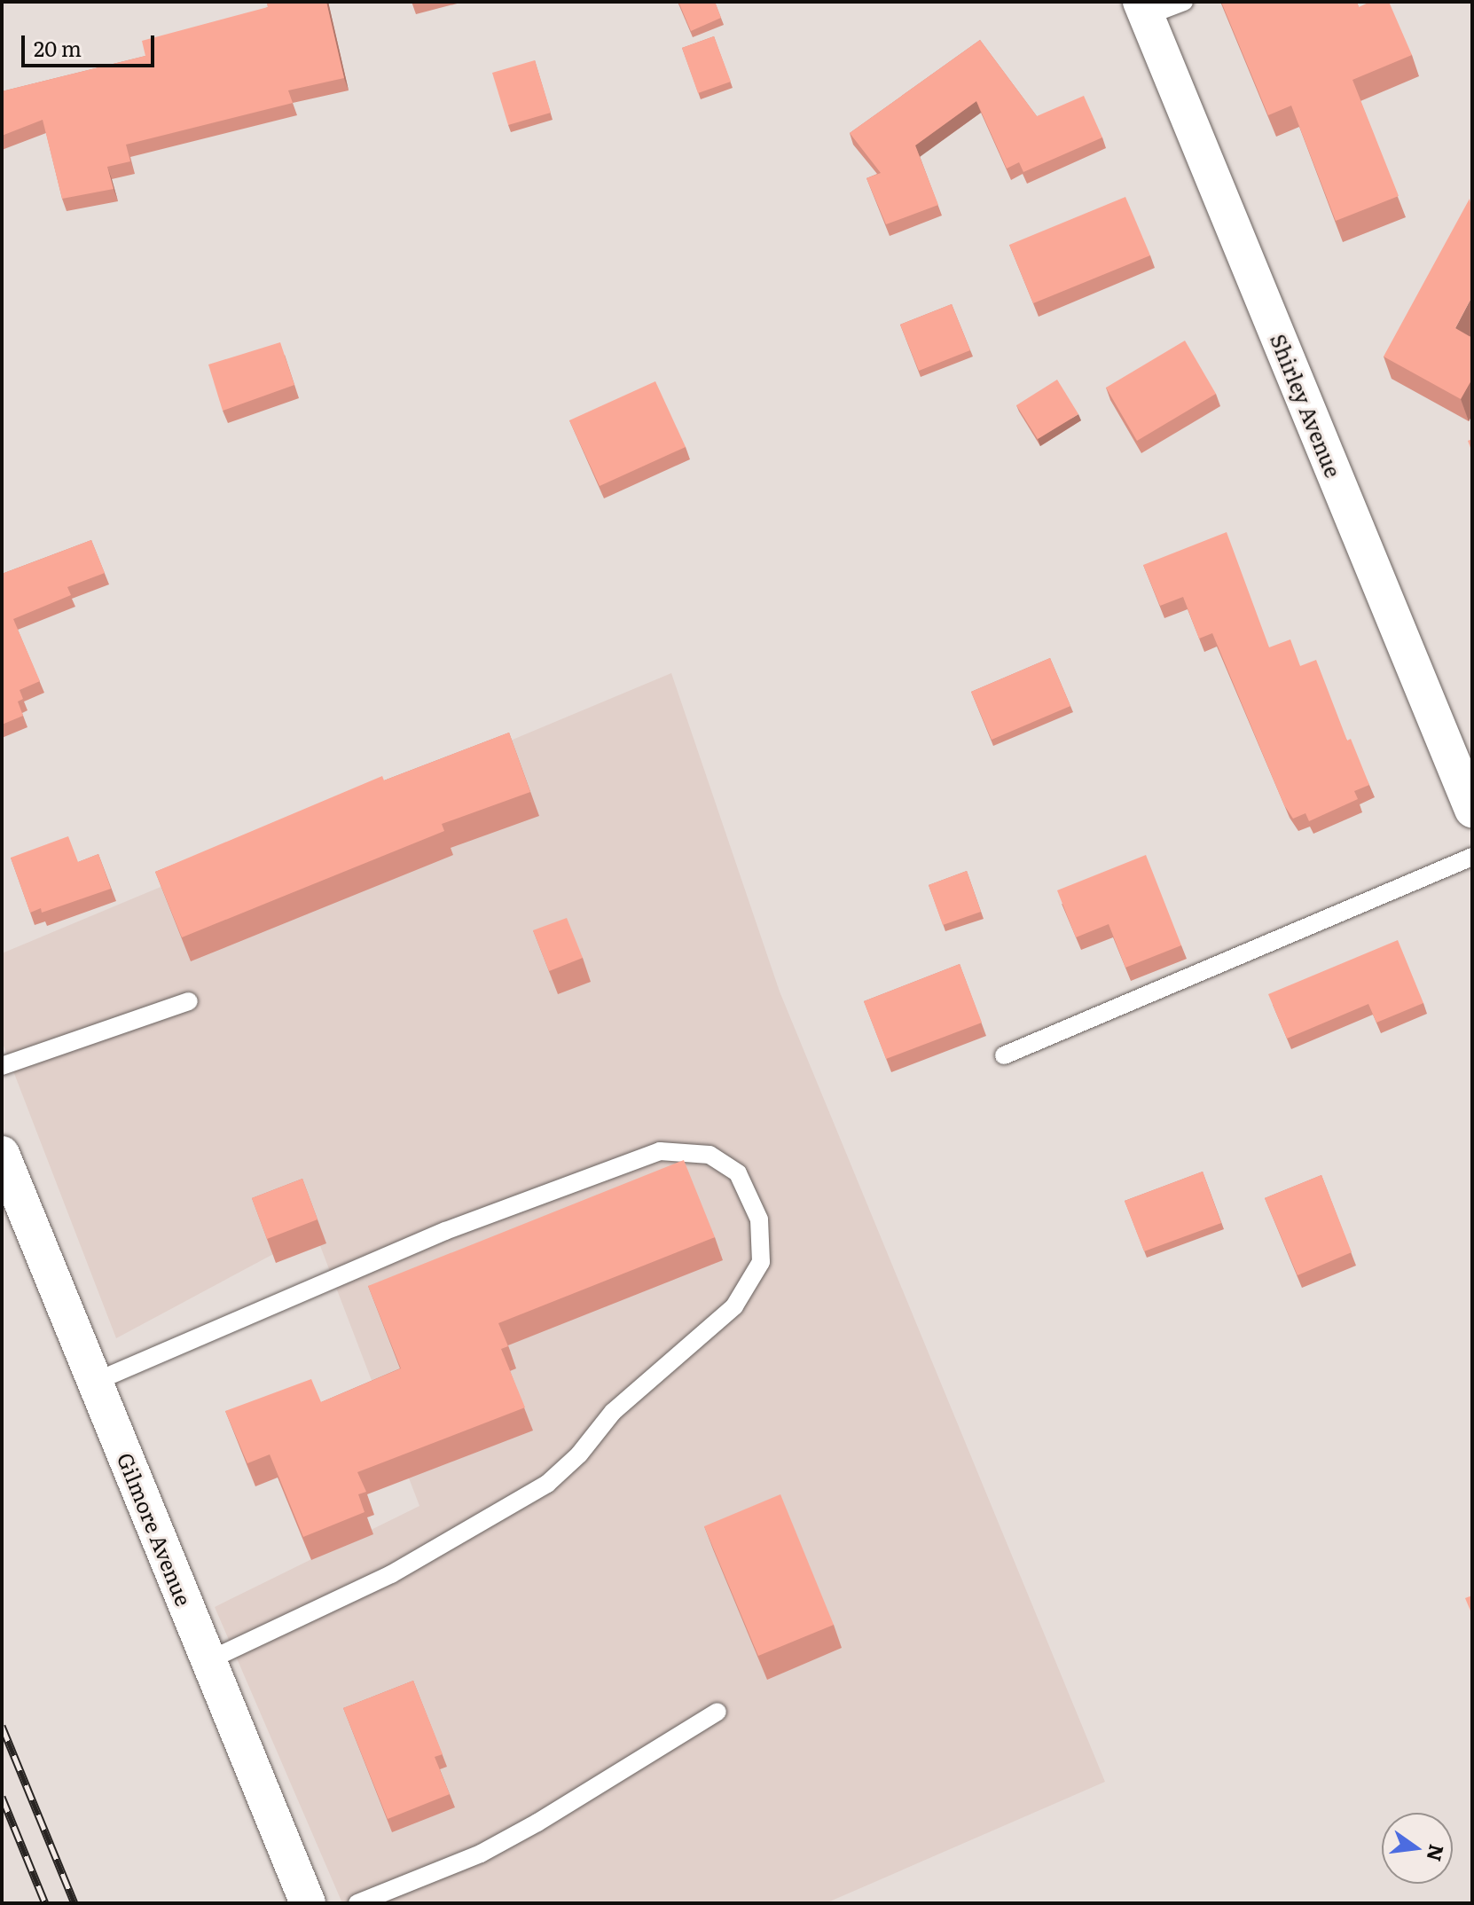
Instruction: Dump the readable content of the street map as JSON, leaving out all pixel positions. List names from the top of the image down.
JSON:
{
  "streets": {
    "street": ["Shirley Avenue", "Gilmore Avenue"]
  },
  "scale_bar": "20 m",
  "north": "right"
}
